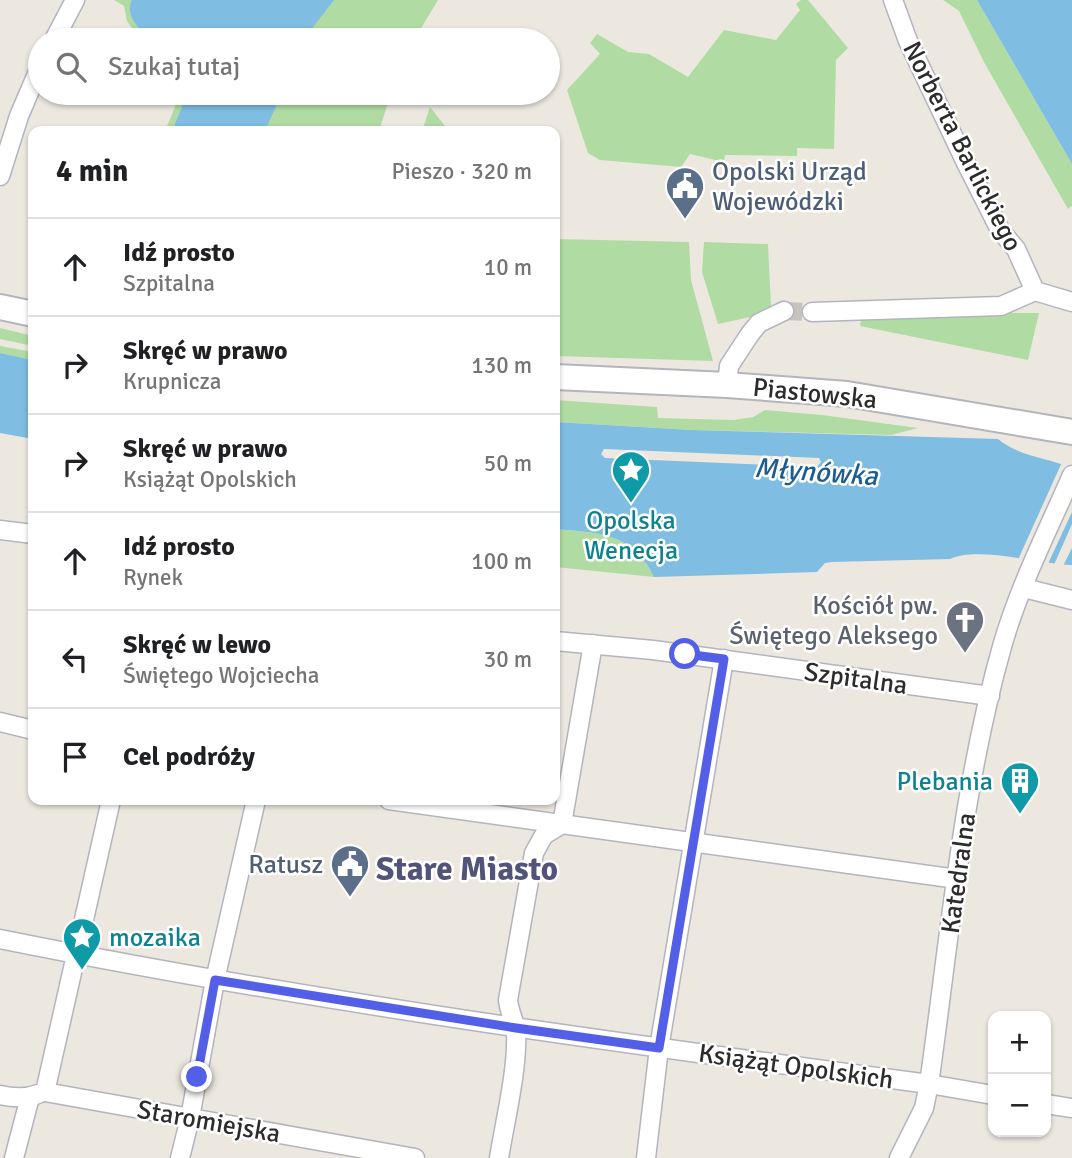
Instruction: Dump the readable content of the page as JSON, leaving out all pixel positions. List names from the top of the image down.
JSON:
{
  "streets": {
    "street": [
      "Norberta Barlickiego",
      "Piastowska",
      "Szpitalna",
      "Katedralna",
      "Książąt Opolskich",
      "Staromiejska"
    ]
  },
  "crossings": [
    ["Szpitalna", "Katedralna"],
    ["Katedralna", "Książąt Opolskich"]
  ],
  "districts": ["Stare Miasto"],
  "water": ["Młynówka"],
  "places": {
    "public building": ["Opolski Urząd Wojewódzki", "Ratusz"],
    "place": ["Opolska Wenecja", "mozaika"],
    "church": ["Kościół pw. Świętego Aleksego"],
    "building": ["Plebania"]
  },
  "page": {
    "search": "Szukaj tutaj",
    "heading": ["4 min", "Pieszo · 320 m"],
    "list": [
      ["Idź prosto", "Szpitalna", "10 m"],
      ["Skręć w prawo", "Krupnicza", "130 m"],
      ["Skręć w prawo", "Książąt Opolskich", "50 m"],
      ["Idź prosto", "Rynek", "100 m"],
      ["Skręć w lewo", "Świętego Wojciecha", "30 m"],
      "Cel podróży"
    ],
    "map_buttons": ["+", "−"]
  }
}
